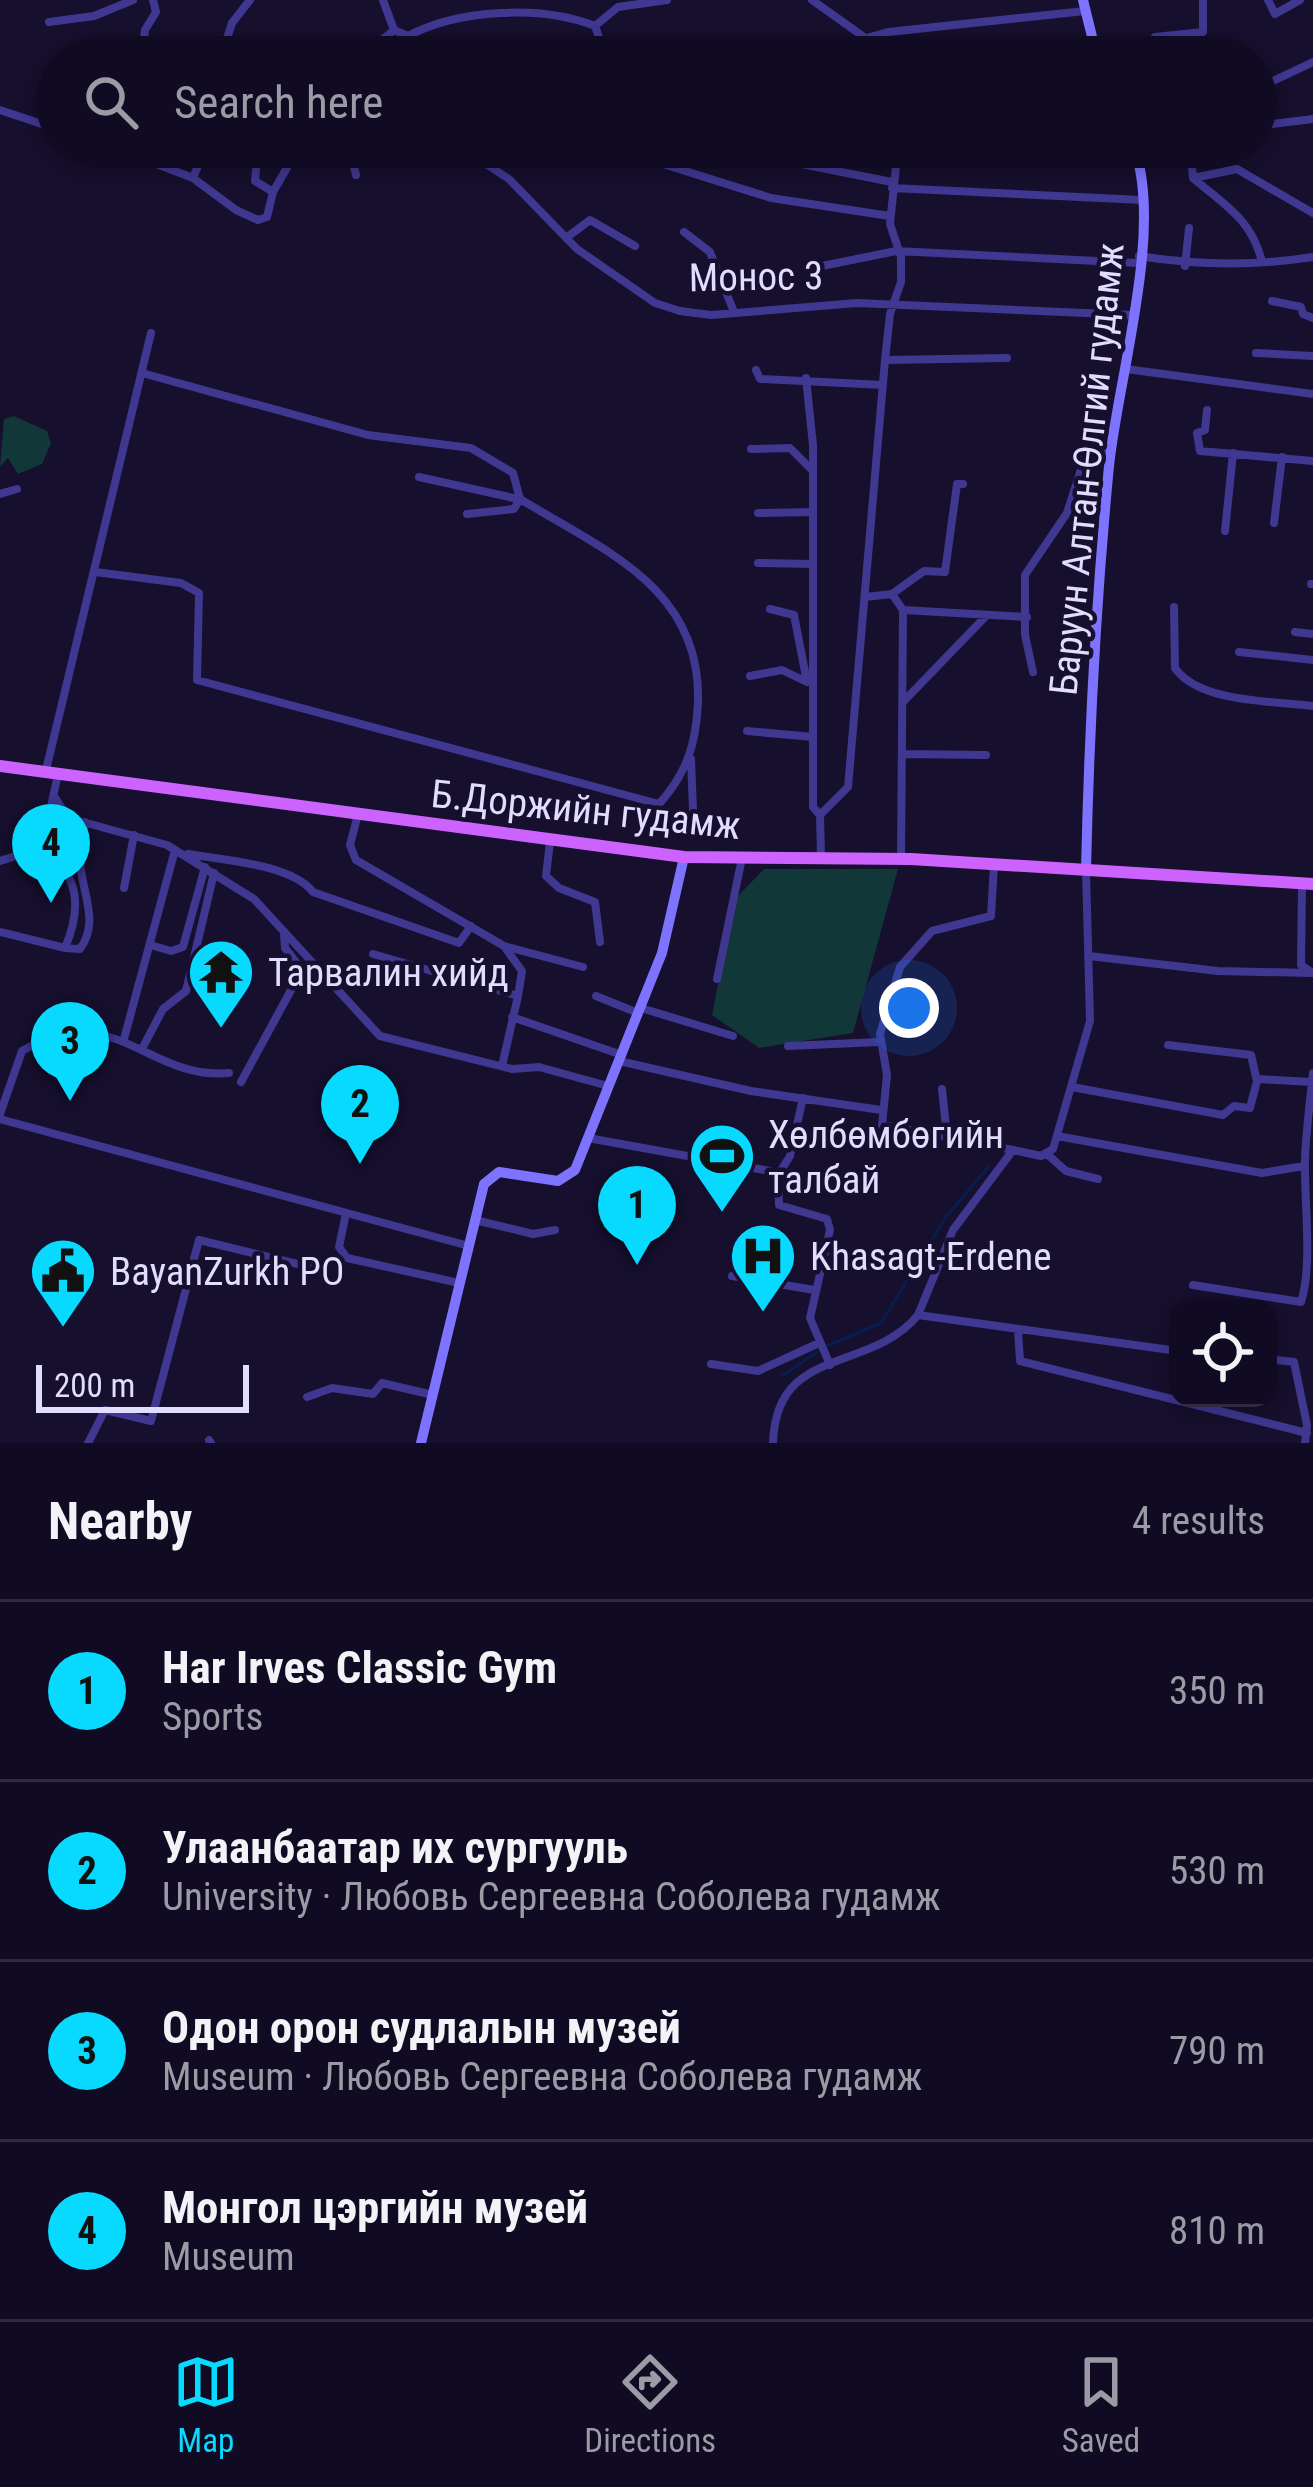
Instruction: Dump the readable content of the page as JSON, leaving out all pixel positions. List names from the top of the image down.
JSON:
{
  "streets": {
    "main road": ["Баруун Алтан-Өлгий гудамж", "Б.Доржийн гудамж"],
    "street": ["Монос 3"]
  },
  "crossings": [
    ["Монос 3", "Баруун Алтан-Өлгий гудамж"],
    ["Баруун Алтан-Өлгий гудамж", "Б.Доржийн гудамж"]
  ],
  "places": {
    "temple": ["Тарвалин хийд"],
    "sports": ["Хөлбөмбөгийн талбай"],
    "hospital": ["Khasagt-Erdene"],
    "public building": ["BayanZurkh PO"]
  },
  "scale_bar": "200 m",
  "page": {
    "search": "Search here",
    "pins": [
      "4",
      "3",
      "2",
      "1"
    ],
    "scale": "200 m",
    "heading": ["Nearby", "4 results"],
    "list": [
      {
        "mark": "1",
        "name": "Har Irves Classic Gym",
        "note": "Sports",
        "value": "350 m"
      },
      {
        "mark": "2",
        "name": "Улаанбаатар их сургууль",
        "note": "University · Любовь Сергеевна Соболева гудамж",
        "value": "530 m"
      },
      {
        "mark": "3",
        "name": "Одон орон судлалын музей",
        "note": "Museum · Любовь Сергеевна Соболева гудамж",
        "value": "790 m"
      },
      {
        "mark": "4",
        "name": "Монгол цэргийн музей",
        "note": "Museum",
        "value": "810 m"
      }
    ],
    "nav": ["Map", "Directions", "Saved"]
  }
}
